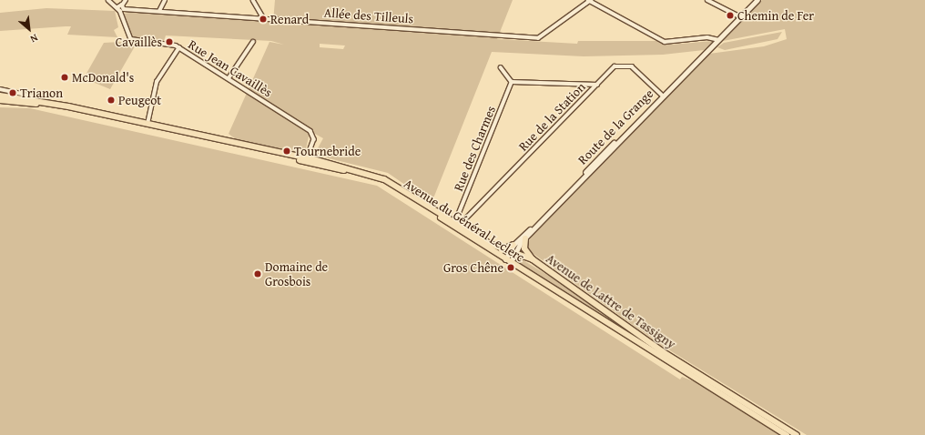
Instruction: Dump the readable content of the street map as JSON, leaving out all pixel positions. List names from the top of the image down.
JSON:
{
  "streets": {
    "main road": ["Route de la Grange", "Avenue du Général Leclerc", "Avenue de Lattre de Tassigny"],
    "street": [
      "Allée des Tilleuls",
      "Rue Jean Cavaillès",
      "Rue de la Station",
      "Rue des Charmes"
    ]
  },
  "crossings": [
    ["Allée des Tilleuls", "Rue Jean Cavaillès"],
    ["Rue Jean Cavaillès", "Avenue du Général Leclerc"],
    ["Rue Jean Cavaillès", "Avenue de Lattre de Tassigny"],
    ["Rue de la Station", "Route de la Grange"],
    ["Rue de la Station", "Rue des Charmes"],
    ["Rue de la Station", "Avenue de Lattre de Tassigny"],
    ["Route de la Grange", "Avenue de Lattre de Tassigny"],
    ["Rue des Charmes", "Avenue de Lattre de Tassigny"],
    ["Avenue du Général Leclerc", "Avenue de Lattre de Tassigny"]
  ],
  "places": [
    "Chemin de Fer",
    "Renard",
    "Cavaillès",
    "McDonald's",
    "Trianon",
    "Peugeot",
    "Tournebride",
    "Gros Chêne",
    "Domaine de Grosbois"
  ],
  "north": "bottom right"
}
